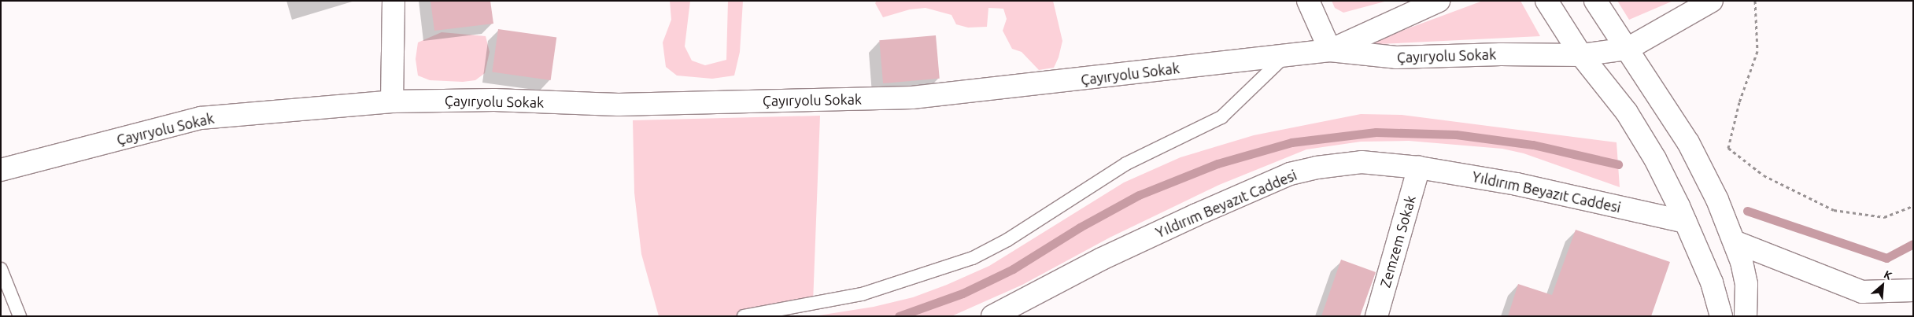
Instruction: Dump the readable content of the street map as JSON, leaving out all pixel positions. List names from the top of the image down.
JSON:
{
  "streets": {
    "street": ["Çayıryolu Sokak", "Yıldırım Beyazıt Caddesi", "Zemzem Sokak"]
  },
  "crossings": [
    ["Yıldırım Beyazıt Caddesi", "Zemzem Sokak"]
  ],
  "north": "top right"
}
